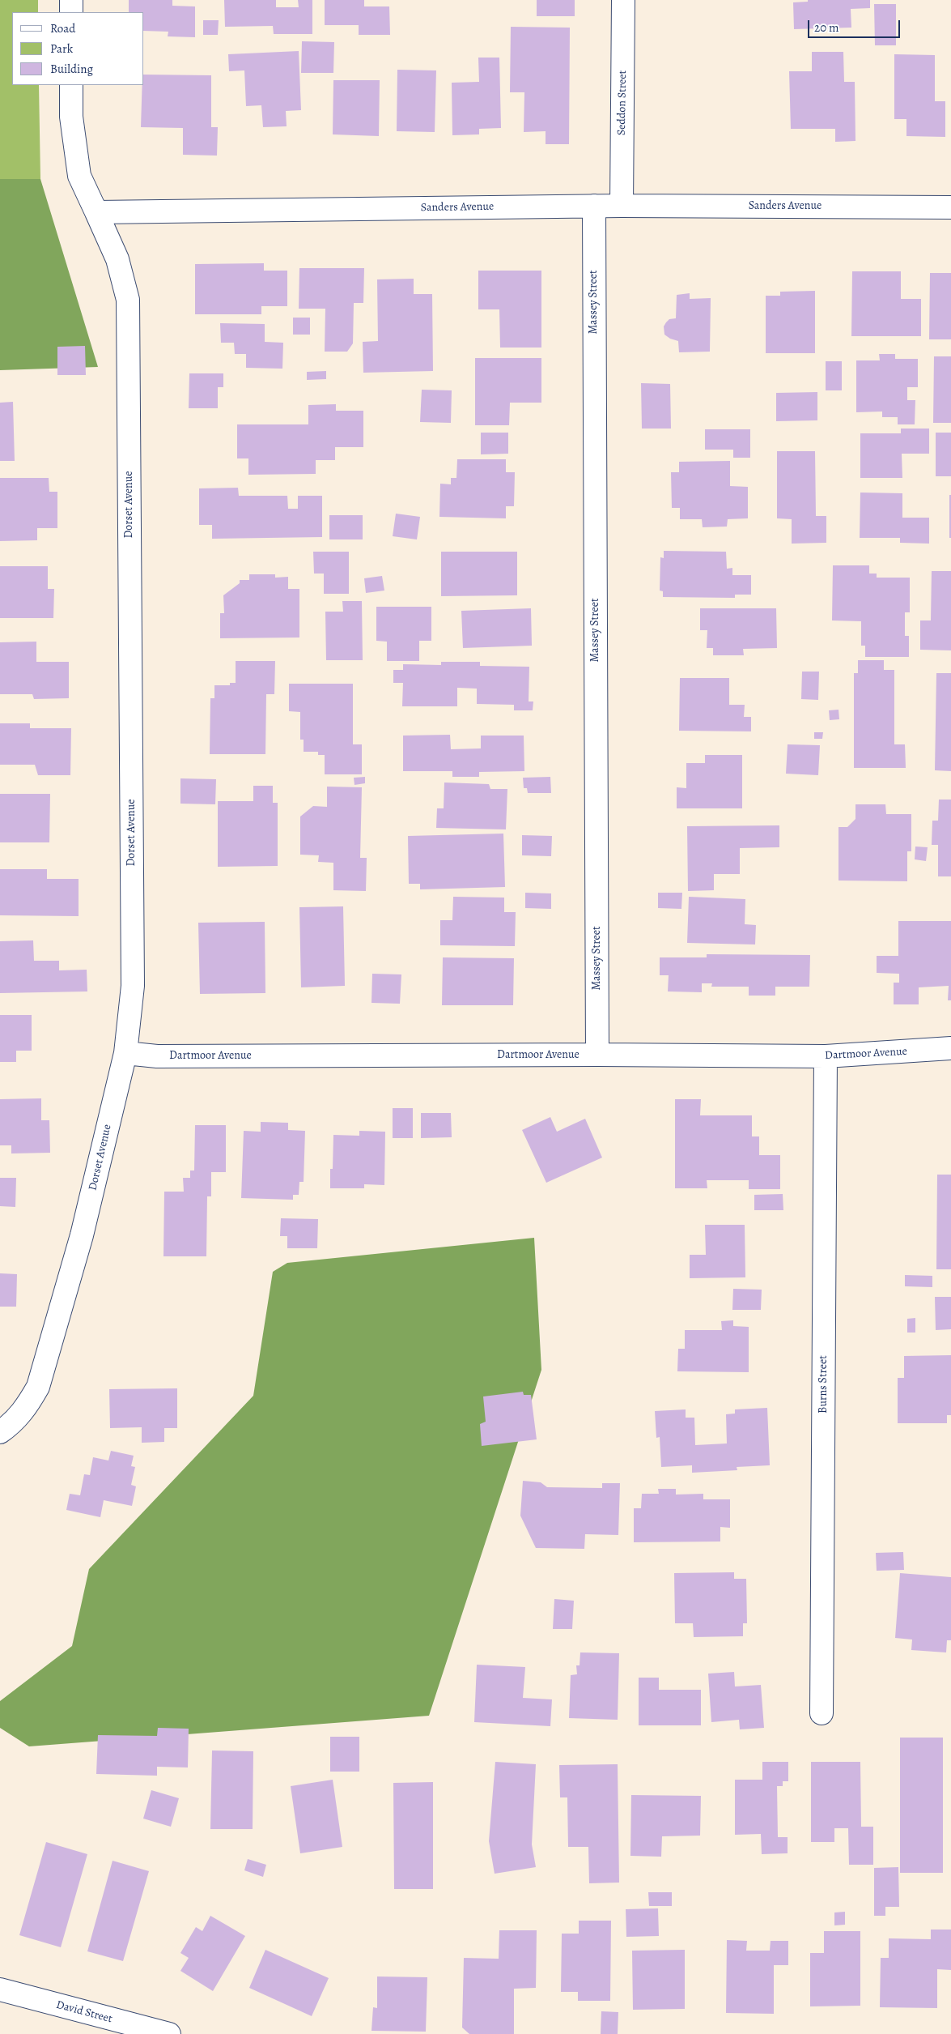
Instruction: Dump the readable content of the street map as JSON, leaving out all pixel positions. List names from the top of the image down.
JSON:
{
  "streets": {
    "street": [
      "Seddon Street",
      "Sanders Avenue",
      "Massey Street",
      "Dorset Avenue",
      "Dartmoor Avenue",
      "Burns Street",
      "David Street"
    ]
  },
  "crossings": [
    ["Seddon Street", "Sanders Avenue"],
    ["Sanders Avenue", "Massey Street"],
    ["Sanders Avenue", "Dorset Avenue"],
    ["Massey Street", "Dartmoor Avenue"],
    ["Dorset Avenue", "Dartmoor Avenue"],
    ["Dartmoor Avenue", "Burns Street"]
  ],
  "legend": ["Road", "Park", "Building"],
  "scale_bar": "20 m"
}
